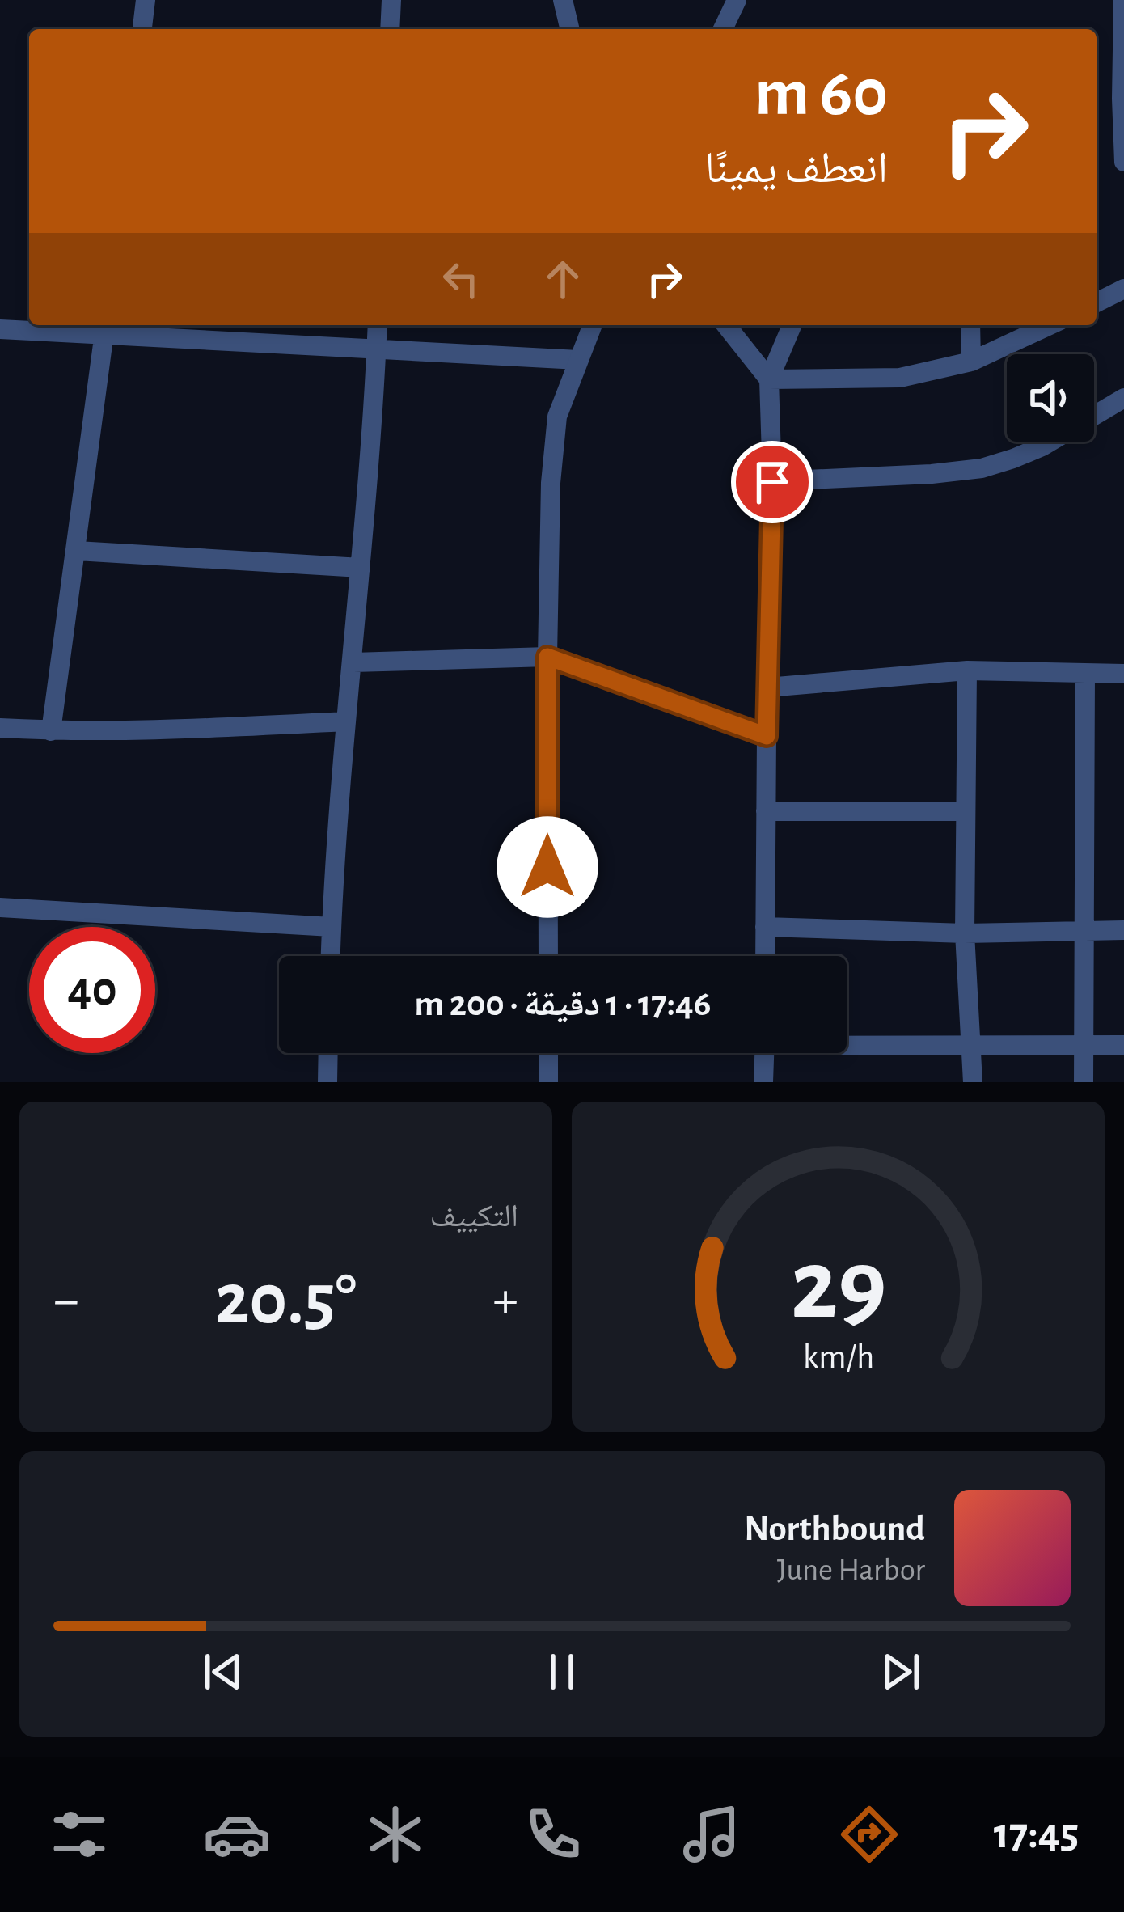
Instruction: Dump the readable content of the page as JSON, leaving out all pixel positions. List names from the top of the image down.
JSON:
{
  "page": {
    "turn": ["60 m", "انعطف يمينًا"],
    "limit": "40",
    "trip": "17:46 · 1 دقيقة · 200 m",
    "tile": "التكييف",
    "heat": ["−", "20.5°", "+"],
    "song": ["Northbound", "June Harbor"],
    "tabs": "17:45",
    "gauge": ["29", "km/h"]
  }
}
